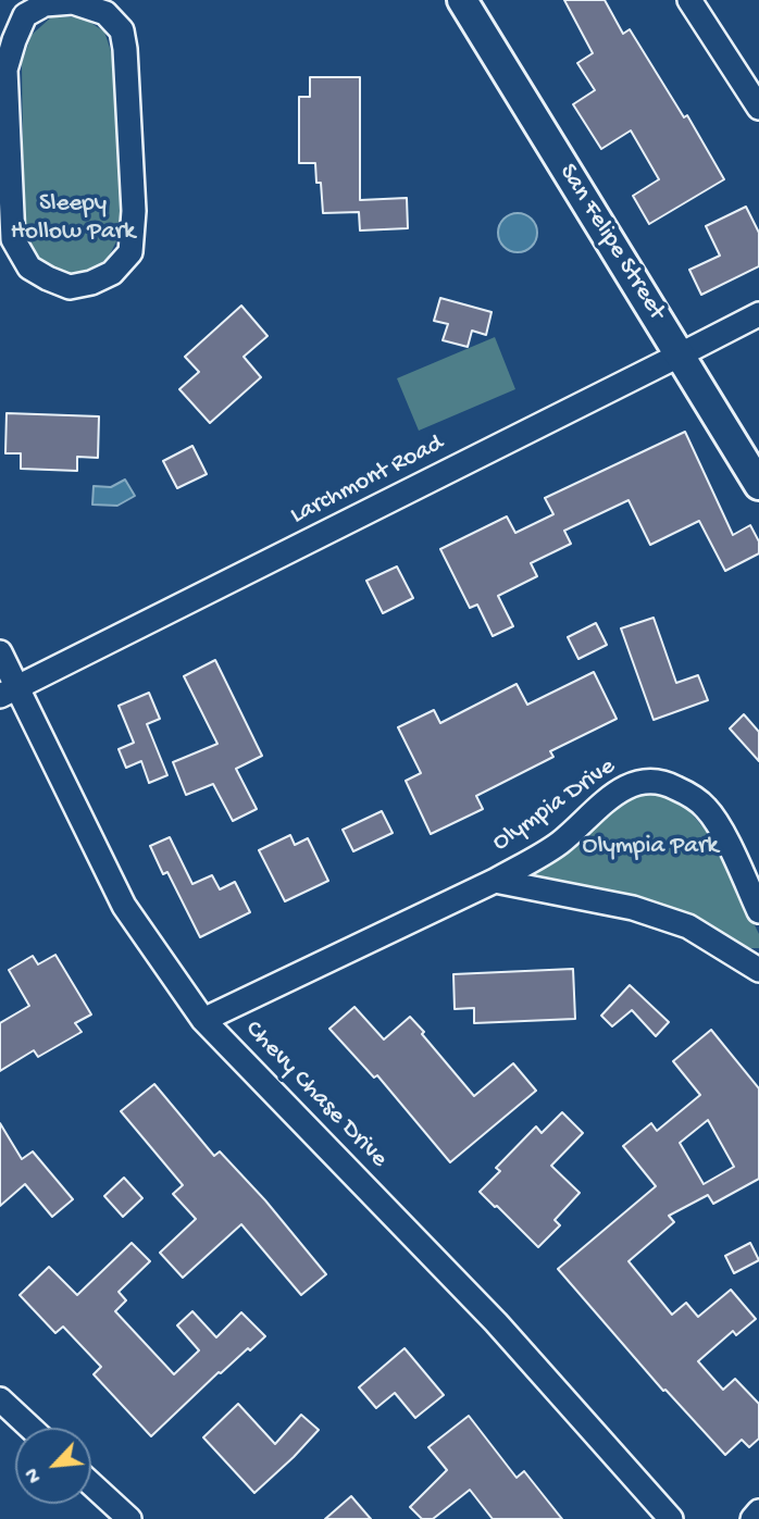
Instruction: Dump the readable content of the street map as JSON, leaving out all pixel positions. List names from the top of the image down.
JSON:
{
  "streets": {
    "main road": ["San Felipe Street"],
    "street": ["Larchmont Road", "Olympia Drive", "Chevy Chase Drive"]
  },
  "crossings": [
    ["San Felipe Street", "Larchmont Road"],
    ["Larchmont Road", "Chevy Chase Drive"],
    ["Olympia Drive", "Chevy Chase Drive"]
  ],
  "parks": ["Sleepy Hollow Park", "Olympia Park"],
  "north": "bottom left"
}
